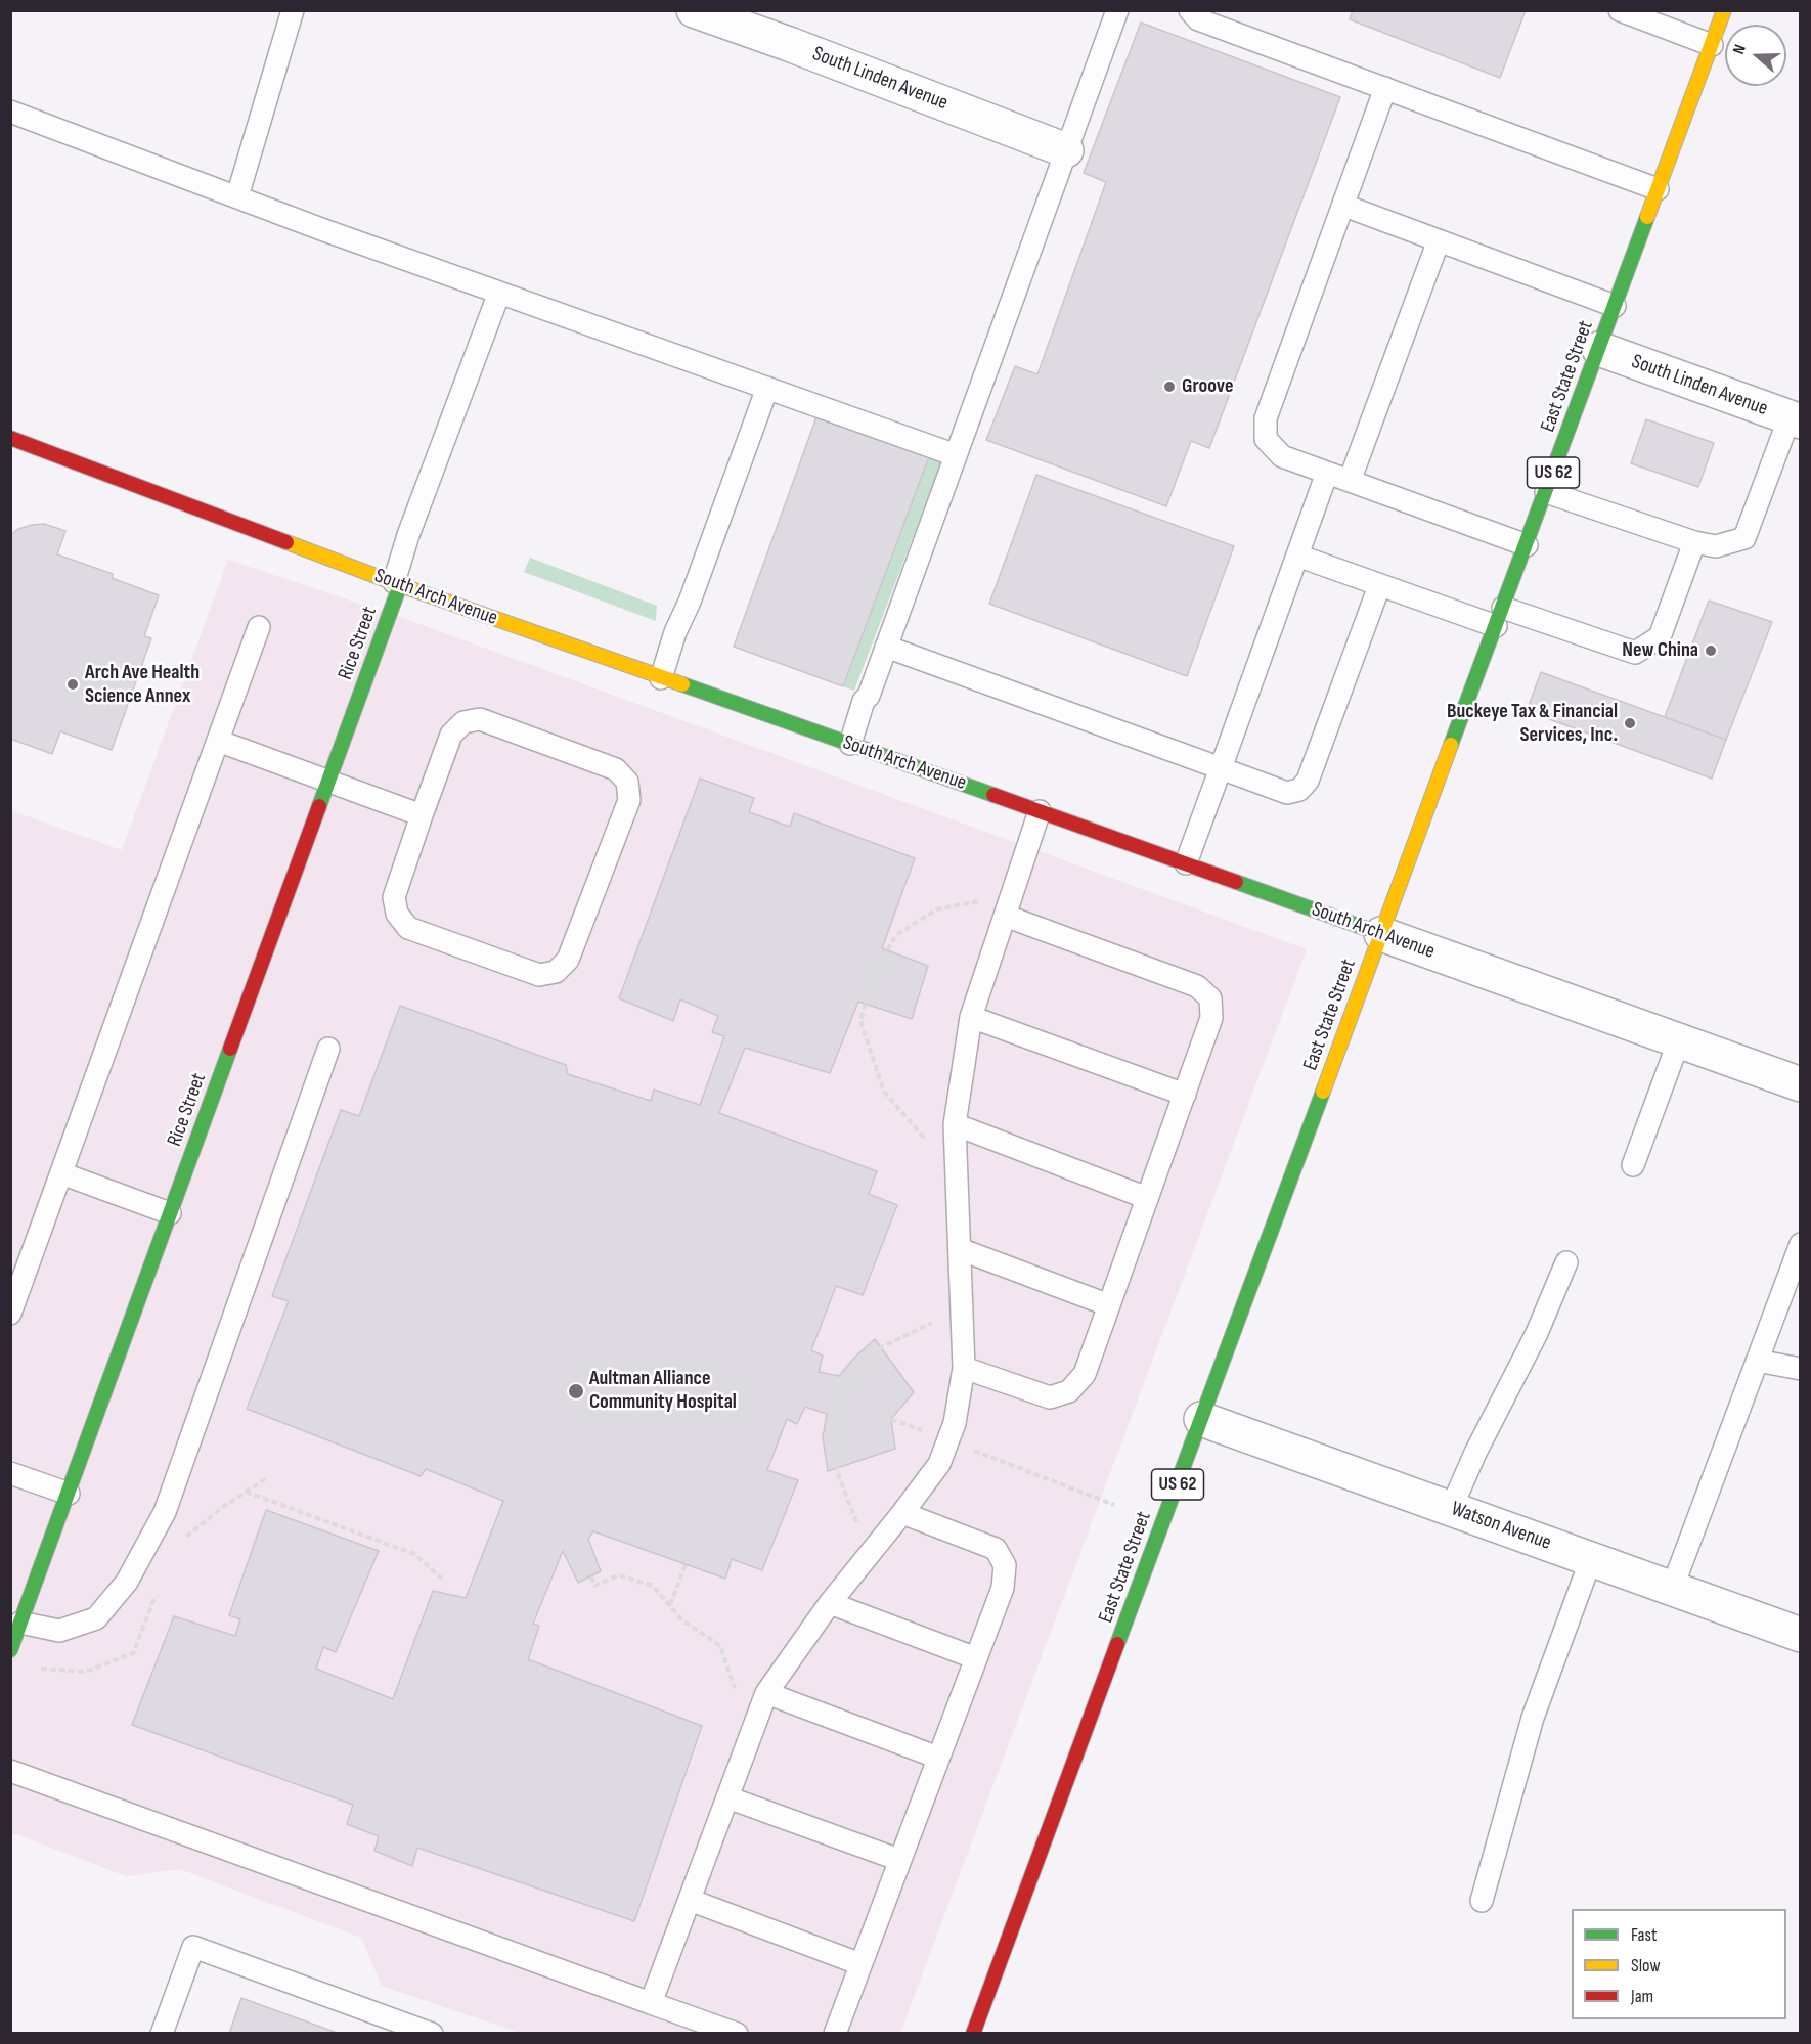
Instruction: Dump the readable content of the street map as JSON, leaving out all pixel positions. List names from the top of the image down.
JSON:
{
  "streets": {
    "main road": [
      "East State Street",
      "US 62",
      "South Arch Avenue",
      "Rice Street"
    ],
    "street": ["South Linden Avenue", "Watson Avenue"]
  },
  "crossings": [
    ["South Linden Avenue", "East State Street"],
    ["East State Street", "South Arch Avenue"],
    ["East State Street", "Watson Avenue"],
    ["South Arch Avenue", "Rice Street"]
  ],
  "places": [
    "Groove",
    "New China",
    "Arch Ave Health Science Annex",
    "Buckeye Tax & Financial Services, Inc.",
    "Aultman Alliance Community Hospital"
  ],
  "legend": ["Fast", "Slow", "Jam"],
  "north": "left"
}
